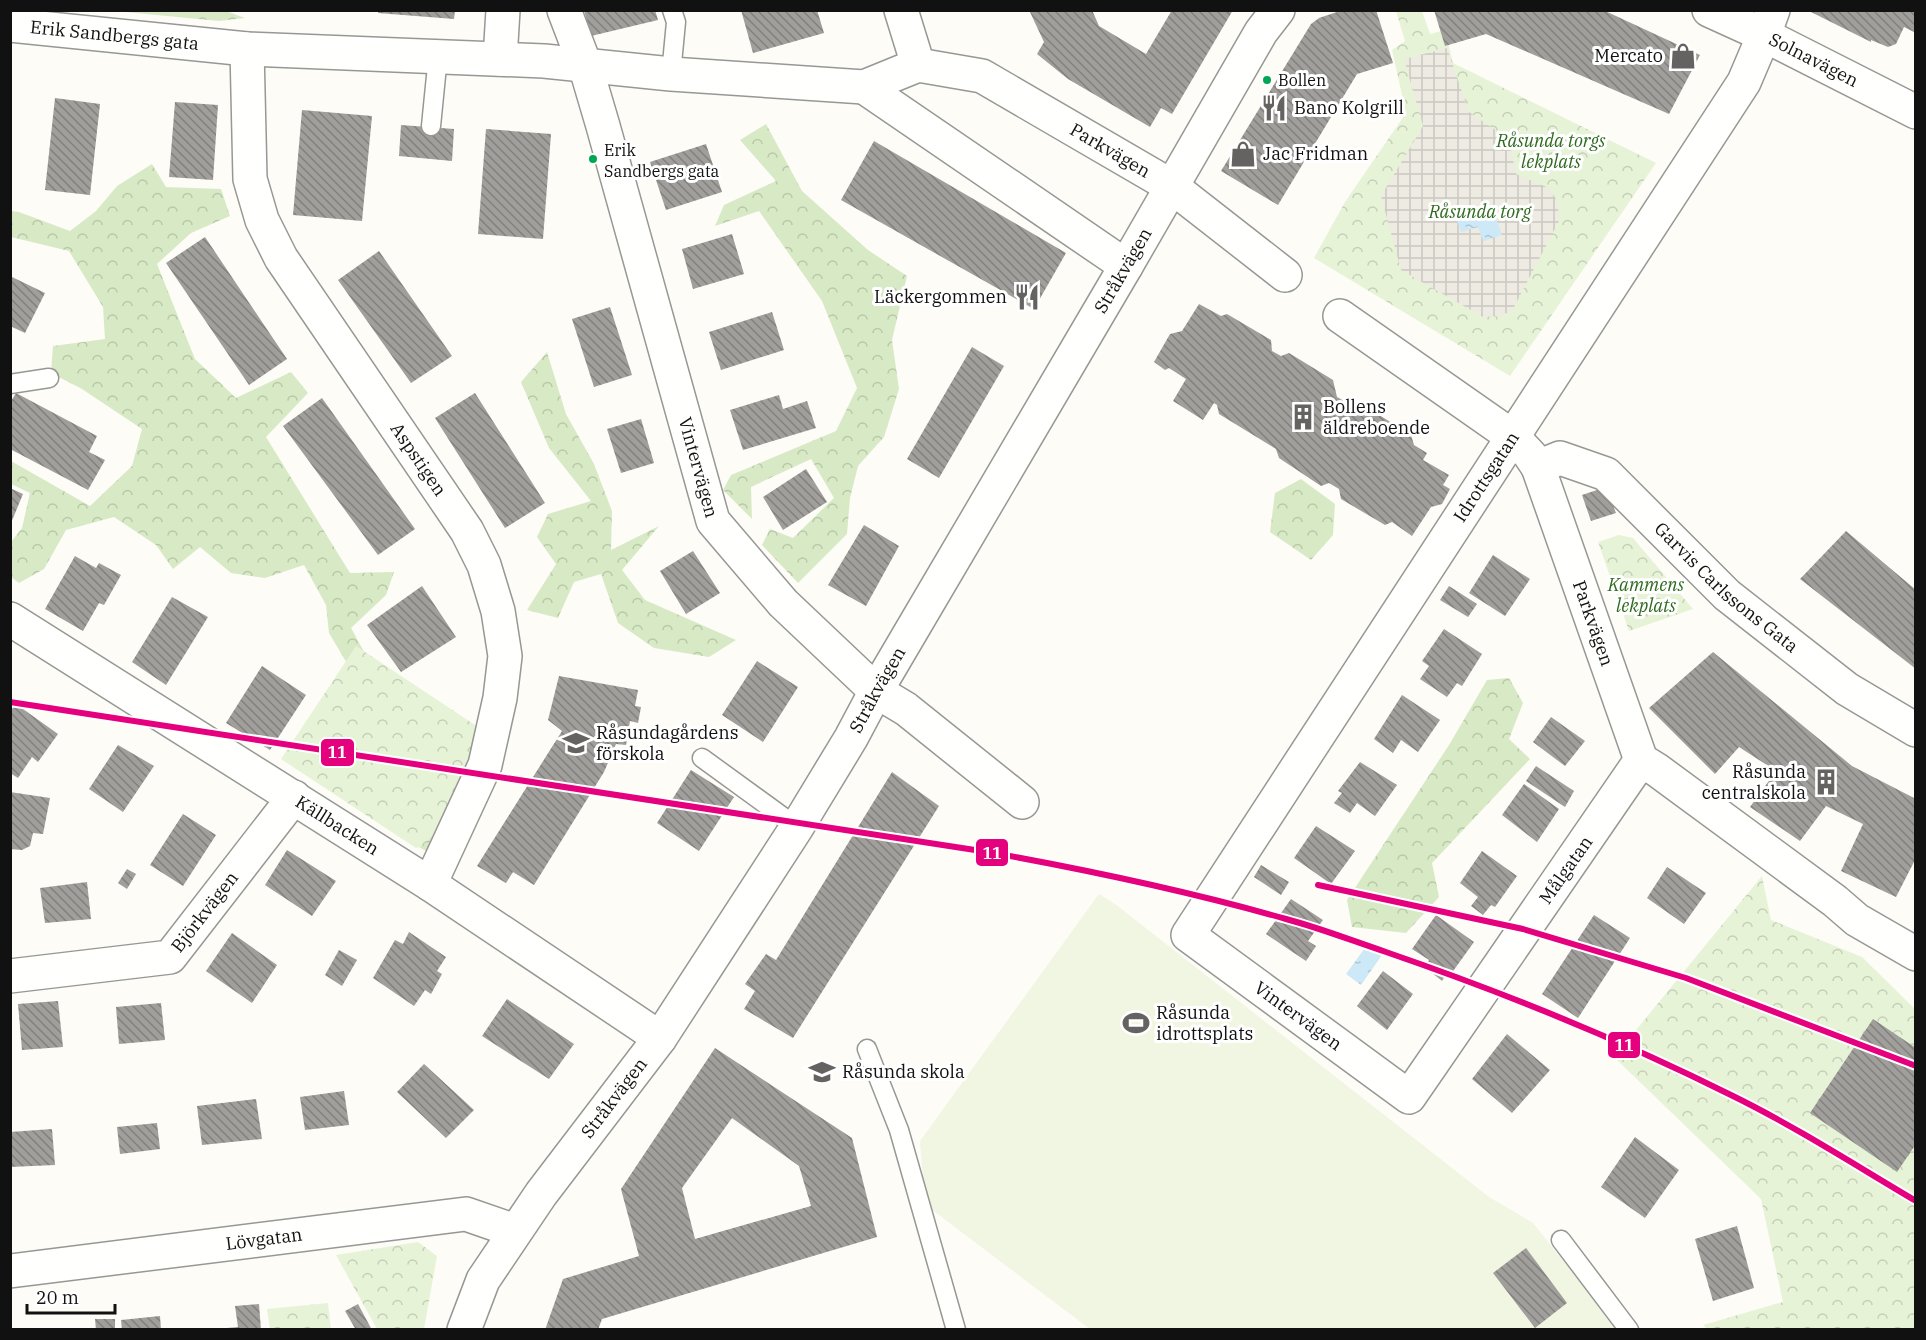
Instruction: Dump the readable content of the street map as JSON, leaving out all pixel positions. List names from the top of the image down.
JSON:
{
  "streets": {
    "street": [
      "Erik Sandbergs gata",
      "Solnavägen",
      "Parkvägen",
      "Stråkvägen",
      "Aspstigen",
      "Vintervägen",
      "Idrottsgatan",
      "Garvis Carlssons Gata",
      "Källbacken",
      "Målgatan",
      "Björkvägen",
      "Lövgatan"
    ]
  },
  "crossings": [
    ["Erik Sandbergs gata", "Aspstigen"],
    ["Erik Sandbergs gata", "Vintervägen"],
    ["Solnavägen", "Idrottsgatan"],
    ["Parkvägen", "Stråkvägen"],
    ["Parkvägen", "Idrottsgatan"],
    ["Parkvägen", "Garvis Carlssons Gata"],
    ["Parkvägen", "Målgatan"],
    ["Stråkvägen", "Vintervägen"],
    ["Stråkvägen", "Källbacken"],
    ["Stråkvägen", "Lövgatan"],
    ["Aspstigen", "Källbacken"],
    ["Vintervägen", "Idrottsgatan"],
    ["Vintervägen", "Målgatan"],
    ["Källbacken", "Björkvägen"]
  ],
  "parks": ["Råsunda torgs lekplats", "Råsunda torg", "Kammens lekplats"],
  "places": {
    "shop": ["Mercato", "Jac Fridman"],
    "other": ["Bollen", "Erik Sandbergs gata"],
    "restaurant": ["Bano Kolgrill", "Läckergommen"],
    "building": ["Bollens äldreboende", "Råsunda centralskola"],
    "school or university": ["Råsundagårdens förskola", "Råsunda skola"],
    "sports": ["Råsunda idrottsplats"]
  },
  "lines": ["transit line 11"],
  "scale_bar": "20 m"
}
